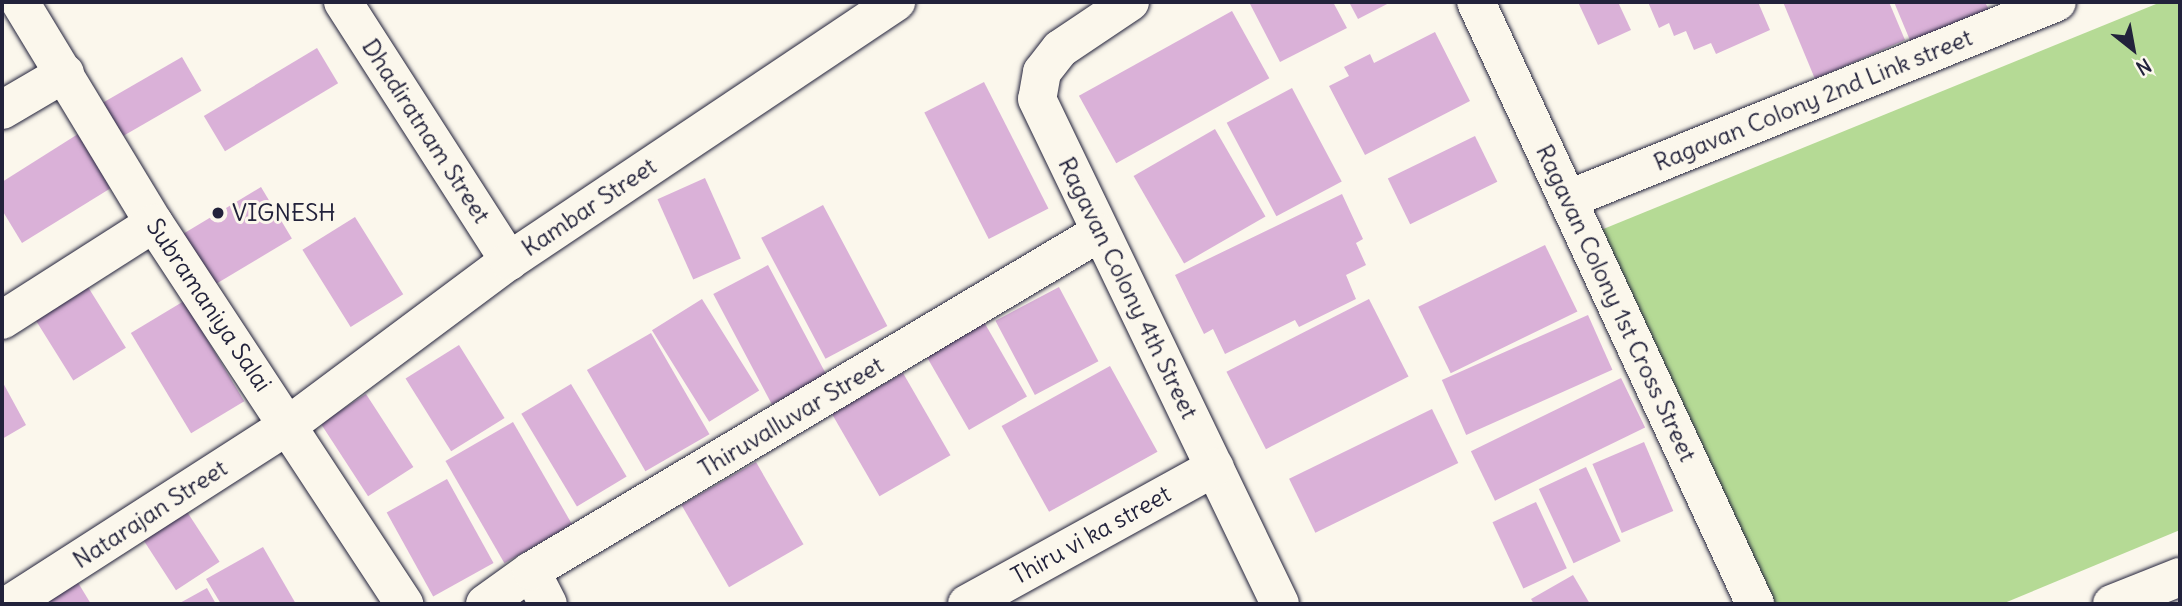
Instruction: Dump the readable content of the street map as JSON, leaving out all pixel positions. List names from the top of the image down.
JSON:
{
  "streets": {
    "street": [
      "Ragavan Colony 2nd Link street",
      "Dhadiratnam Street",
      "Kambar Street",
      "Ragavan Colony 4th Street",
      "Ragavan Colony 1st Cross Street",
      "Subramaniya Salai",
      "Thiruvalluvar Street",
      "Natarajan Street",
      "Thiru vi ka street"
    ]
  },
  "crossings": [
    ["Ragavan Colony 2nd Link street", "Ragavan Colony 1st Cross Street"],
    ["Dhadiratnam Street", "Kambar Street"],
    ["Kambar Street", "Subramaniya Salai"],
    ["Kambar Street", "Natarajan Street"],
    ["Ragavan Colony 4th Street", "Thiruvalluvar Street"],
    ["Ragavan Colony 4th Street", "Thiru vi ka street"],
    ["Subramaniya Salai", "Natarajan Street"]
  ],
  "places": ["VIGNESH"],
  "north": "bottom right"
}
